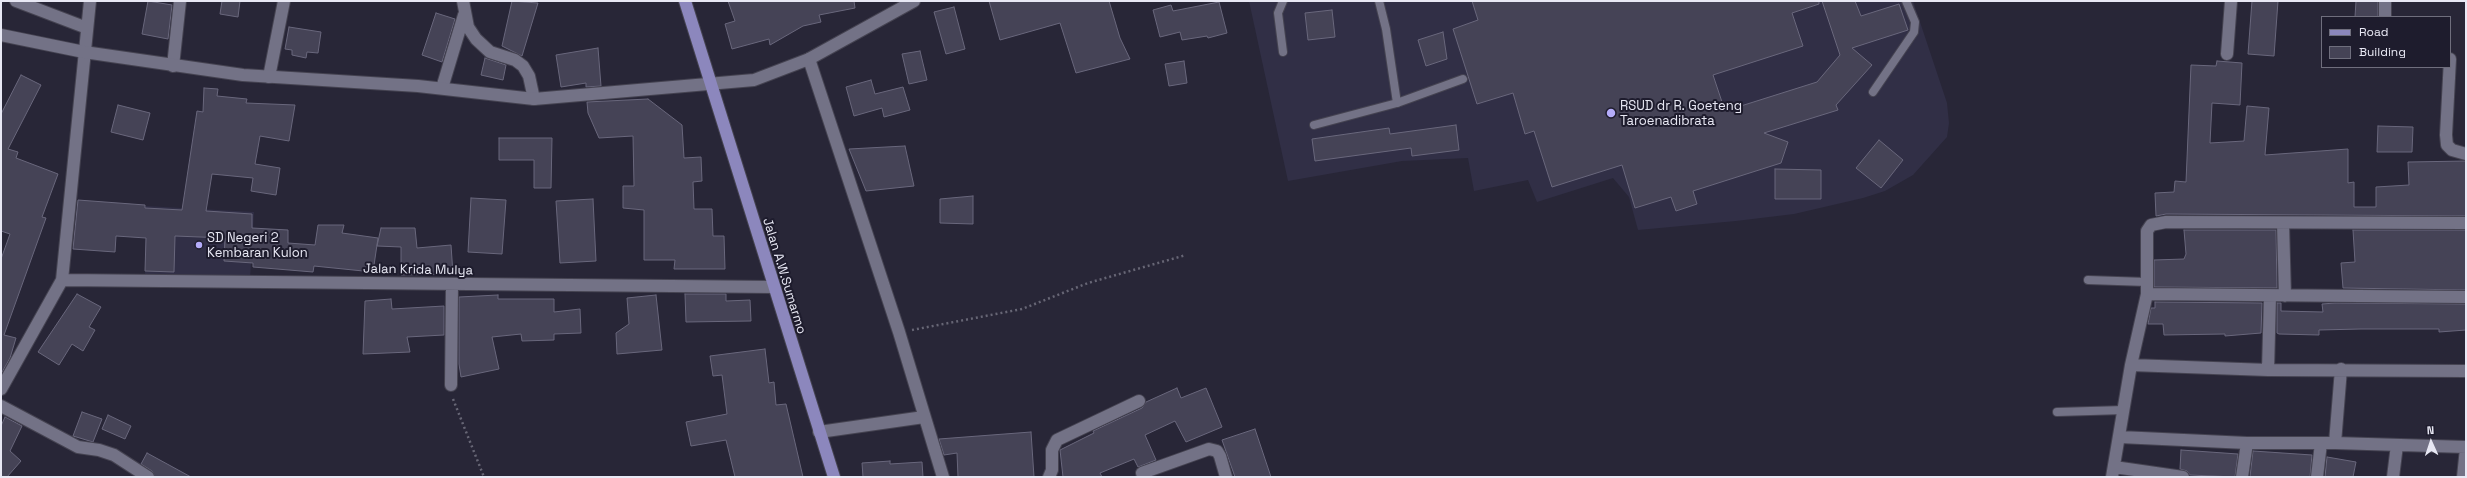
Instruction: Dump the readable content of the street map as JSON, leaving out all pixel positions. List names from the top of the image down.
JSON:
{
  "streets": {
    "main road": ["Jalan A.W.Sumarmo"],
    "street": ["Jalan Krida Mulya"]
  },
  "crossings": [
    ["Jalan Krida Mulya", "Jalan A.W.Sumarmo"]
  ],
  "places": ["RSUD dr R. Goeteng Taroenadibrata", "SD Negeri 2 Kembaran Kulon"],
  "legend": ["Road", "Building"],
  "north": "top"
}
